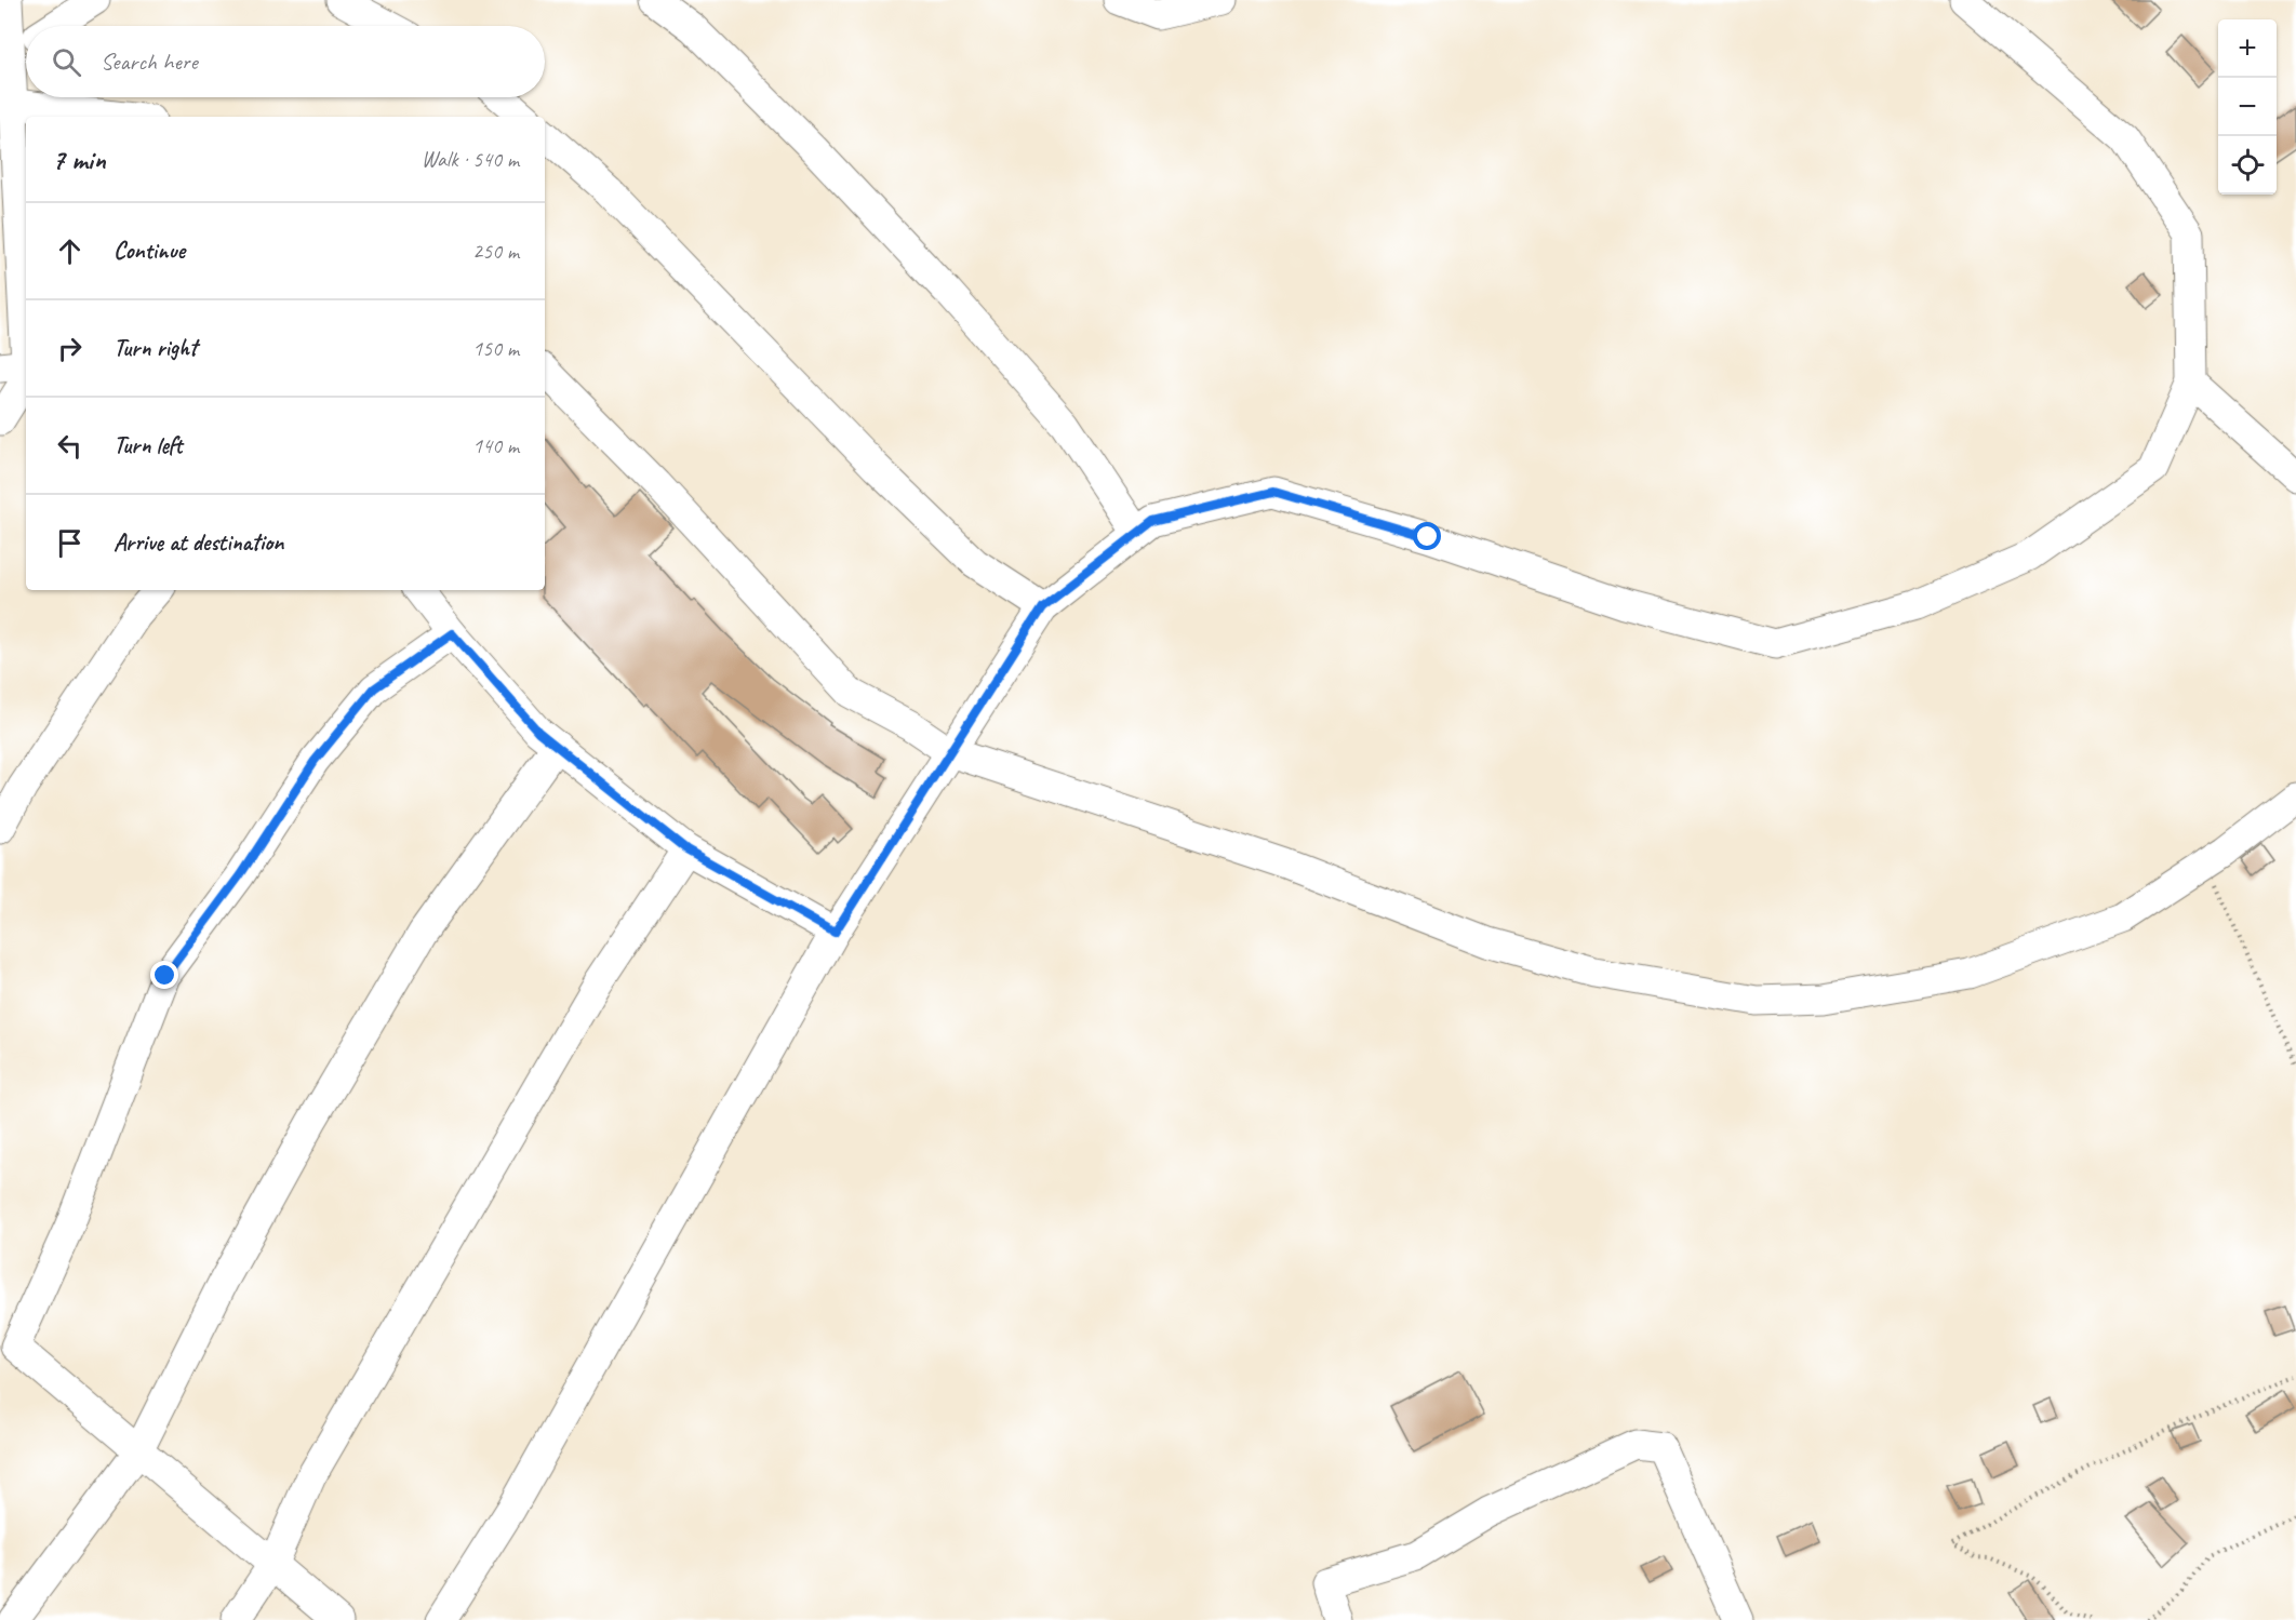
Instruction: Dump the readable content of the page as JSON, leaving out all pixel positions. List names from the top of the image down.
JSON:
{
  "page": {
    "map_buttons": ["+", "−"],
    "search": "Search here",
    "heading": ["7 min", "Walk · 540 m"],
    "list": [
      ["Continue", "250 m"],
      ["Turn right", "150 m"],
      ["Turn left", "140 m"],
      "Arrive at destination"
    ]
  }
}
